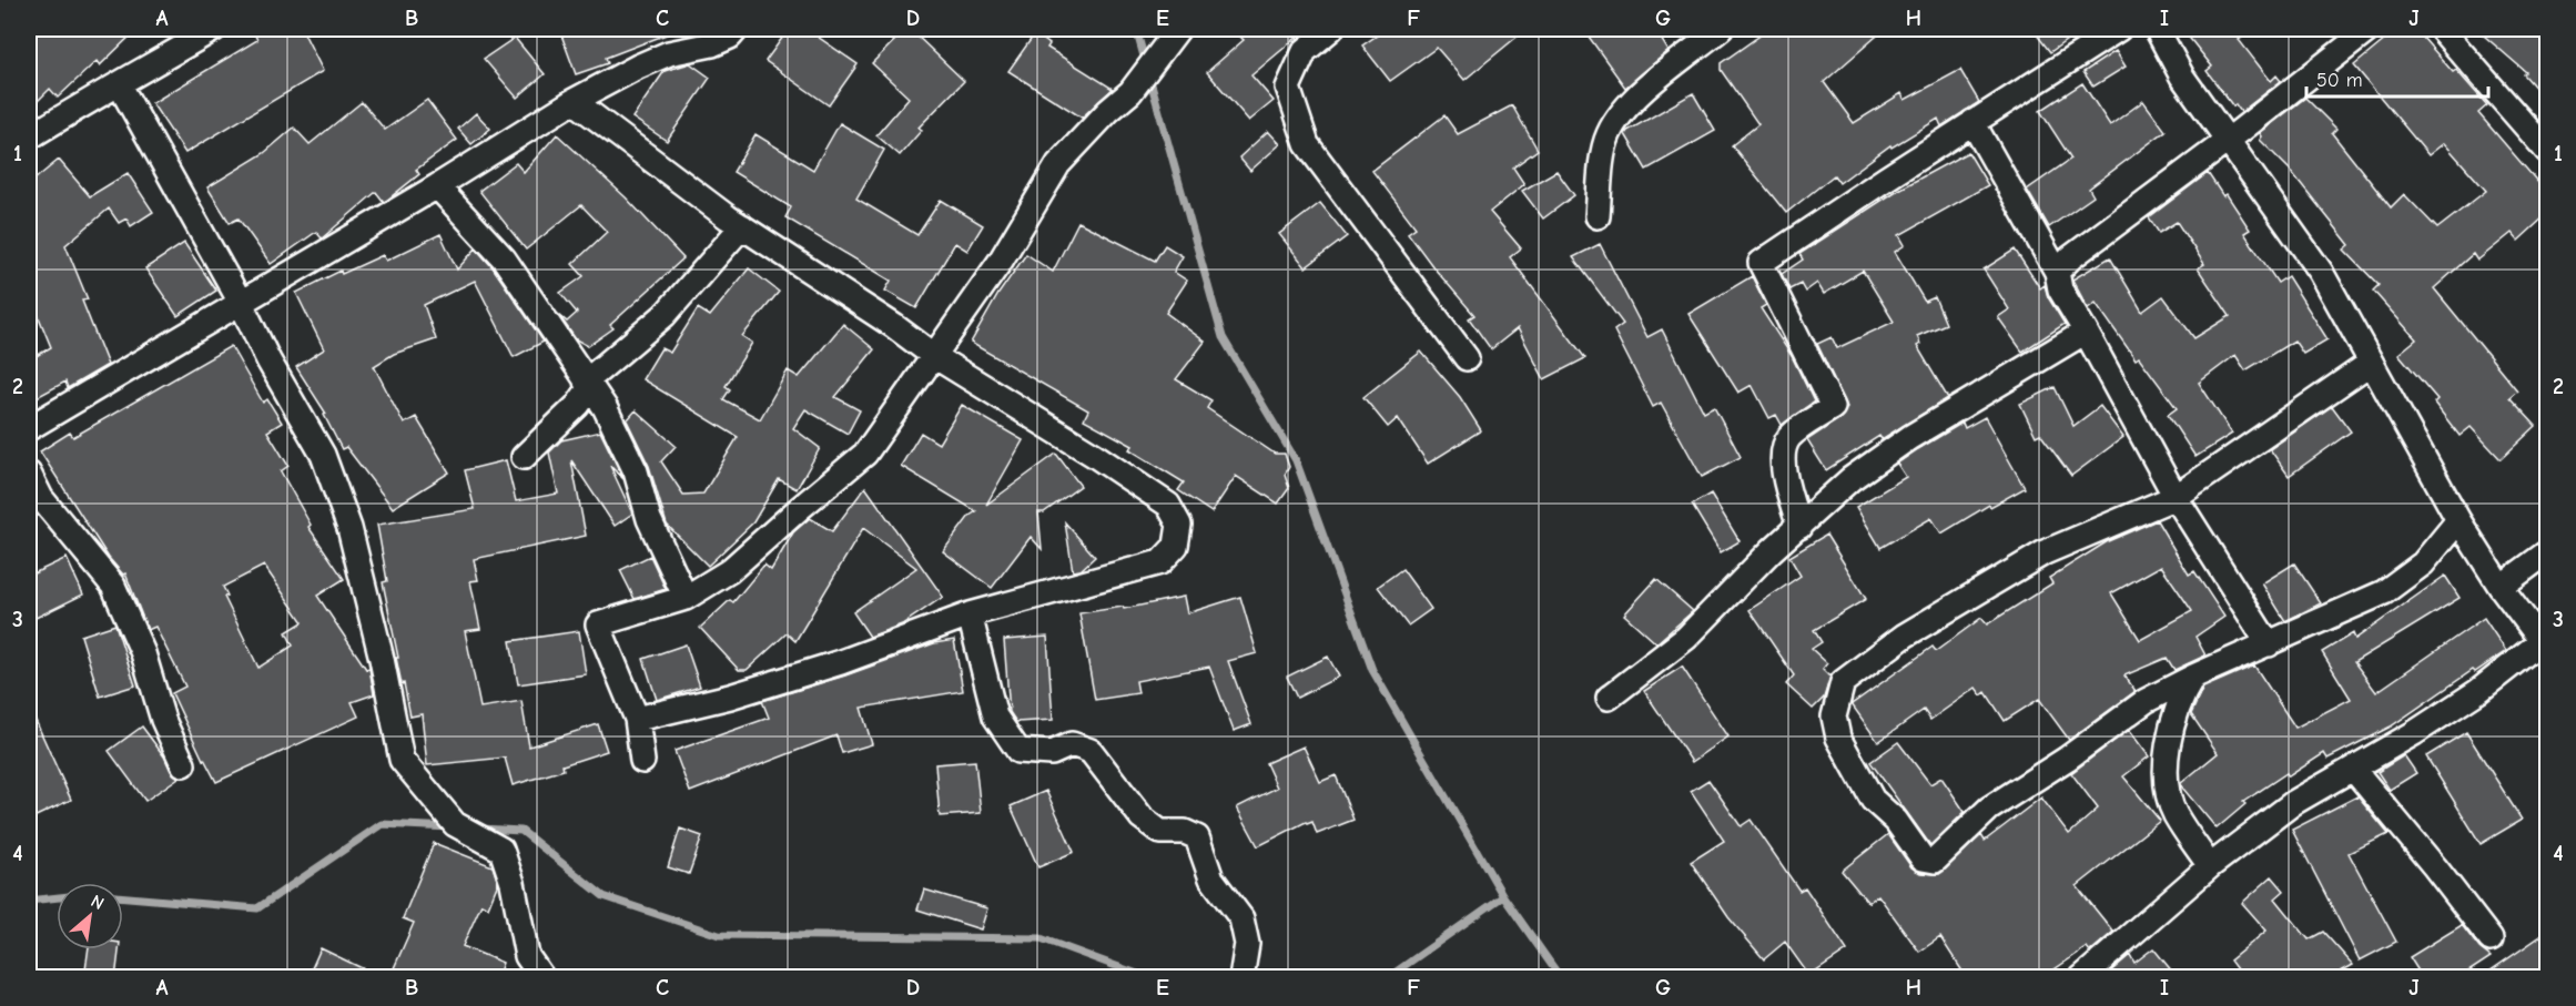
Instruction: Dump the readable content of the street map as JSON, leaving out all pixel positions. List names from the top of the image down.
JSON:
{
  "scale_bar": "50 m",
  "north": "top right",
  "grid": {
    "columns": [
      "A",
      "B",
      "C",
      "D",
      "E",
      "F",
      "G",
      "H",
      "I",
      "J"
    ],
    "rows": [
      "1",
      "2",
      "3",
      "4"
    ]
  }
}
